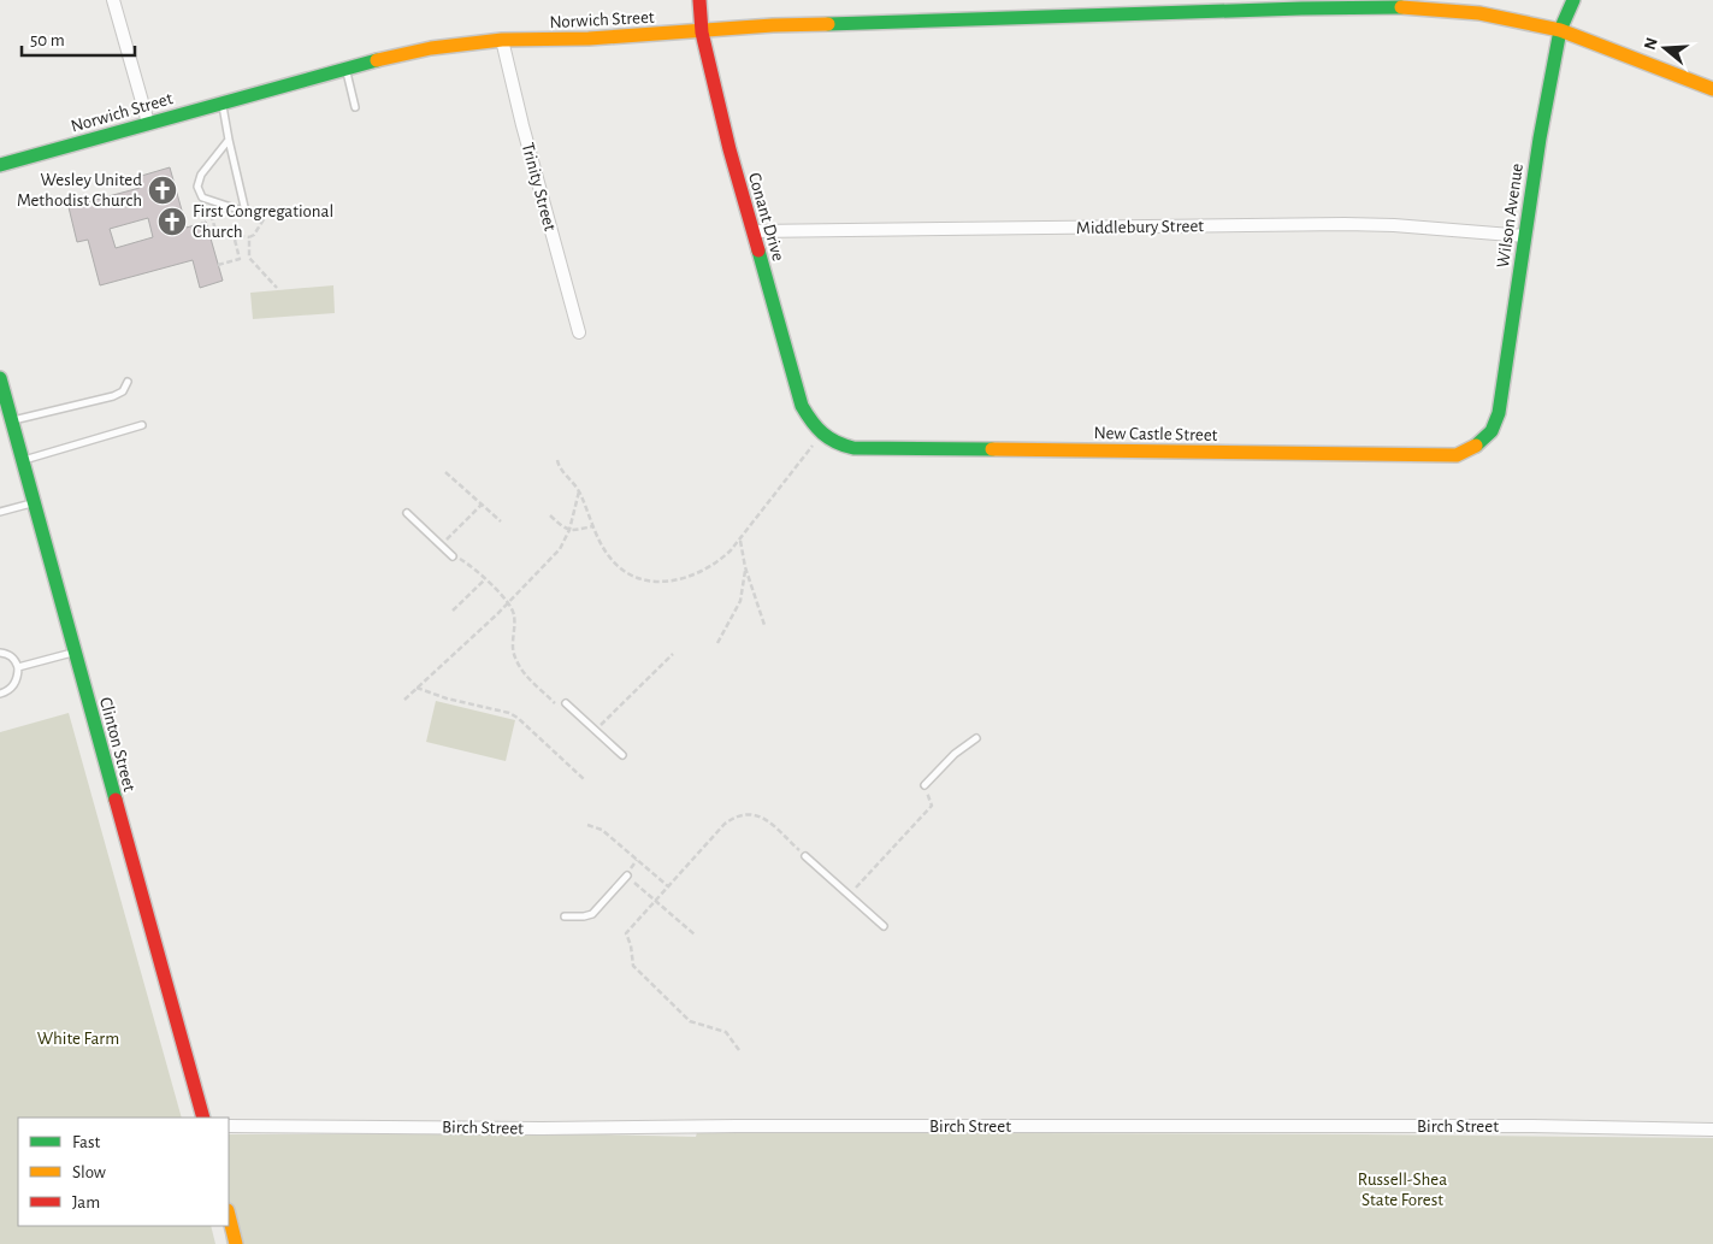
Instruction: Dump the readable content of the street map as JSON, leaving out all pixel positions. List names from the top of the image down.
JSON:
{
  "streets": {
    "street": [
      "Norwich Street",
      "Trinity Street",
      "Wilson Avenue",
      "Conant Drive",
      "Middlebury Street",
      "New Castle Street",
      "Clinton Street",
      "Birch Street"
    ]
  },
  "crossings": [
    ["Norwich Street", "Trinity Street"],
    ["Norwich Street", "Wilson Avenue"],
    ["Norwich Street", "Conant Drive"],
    ["Wilson Avenue", "Middlebury Street"],
    ["Wilson Avenue", "New Castle Street"],
    ["Conant Drive", "Middlebury Street"],
    ["Conant Drive", "New Castle Street"]
  ],
  "parks": ["White Farm", "Russell-Shea State Forest"],
  "places": {
    "church": ["Wesley United Methodist Church", "First Congregational Church"]
  },
  "legend": ["Fast", "Slow", "Jam"],
  "scale_bar": "50 m",
  "north": "left"
}
